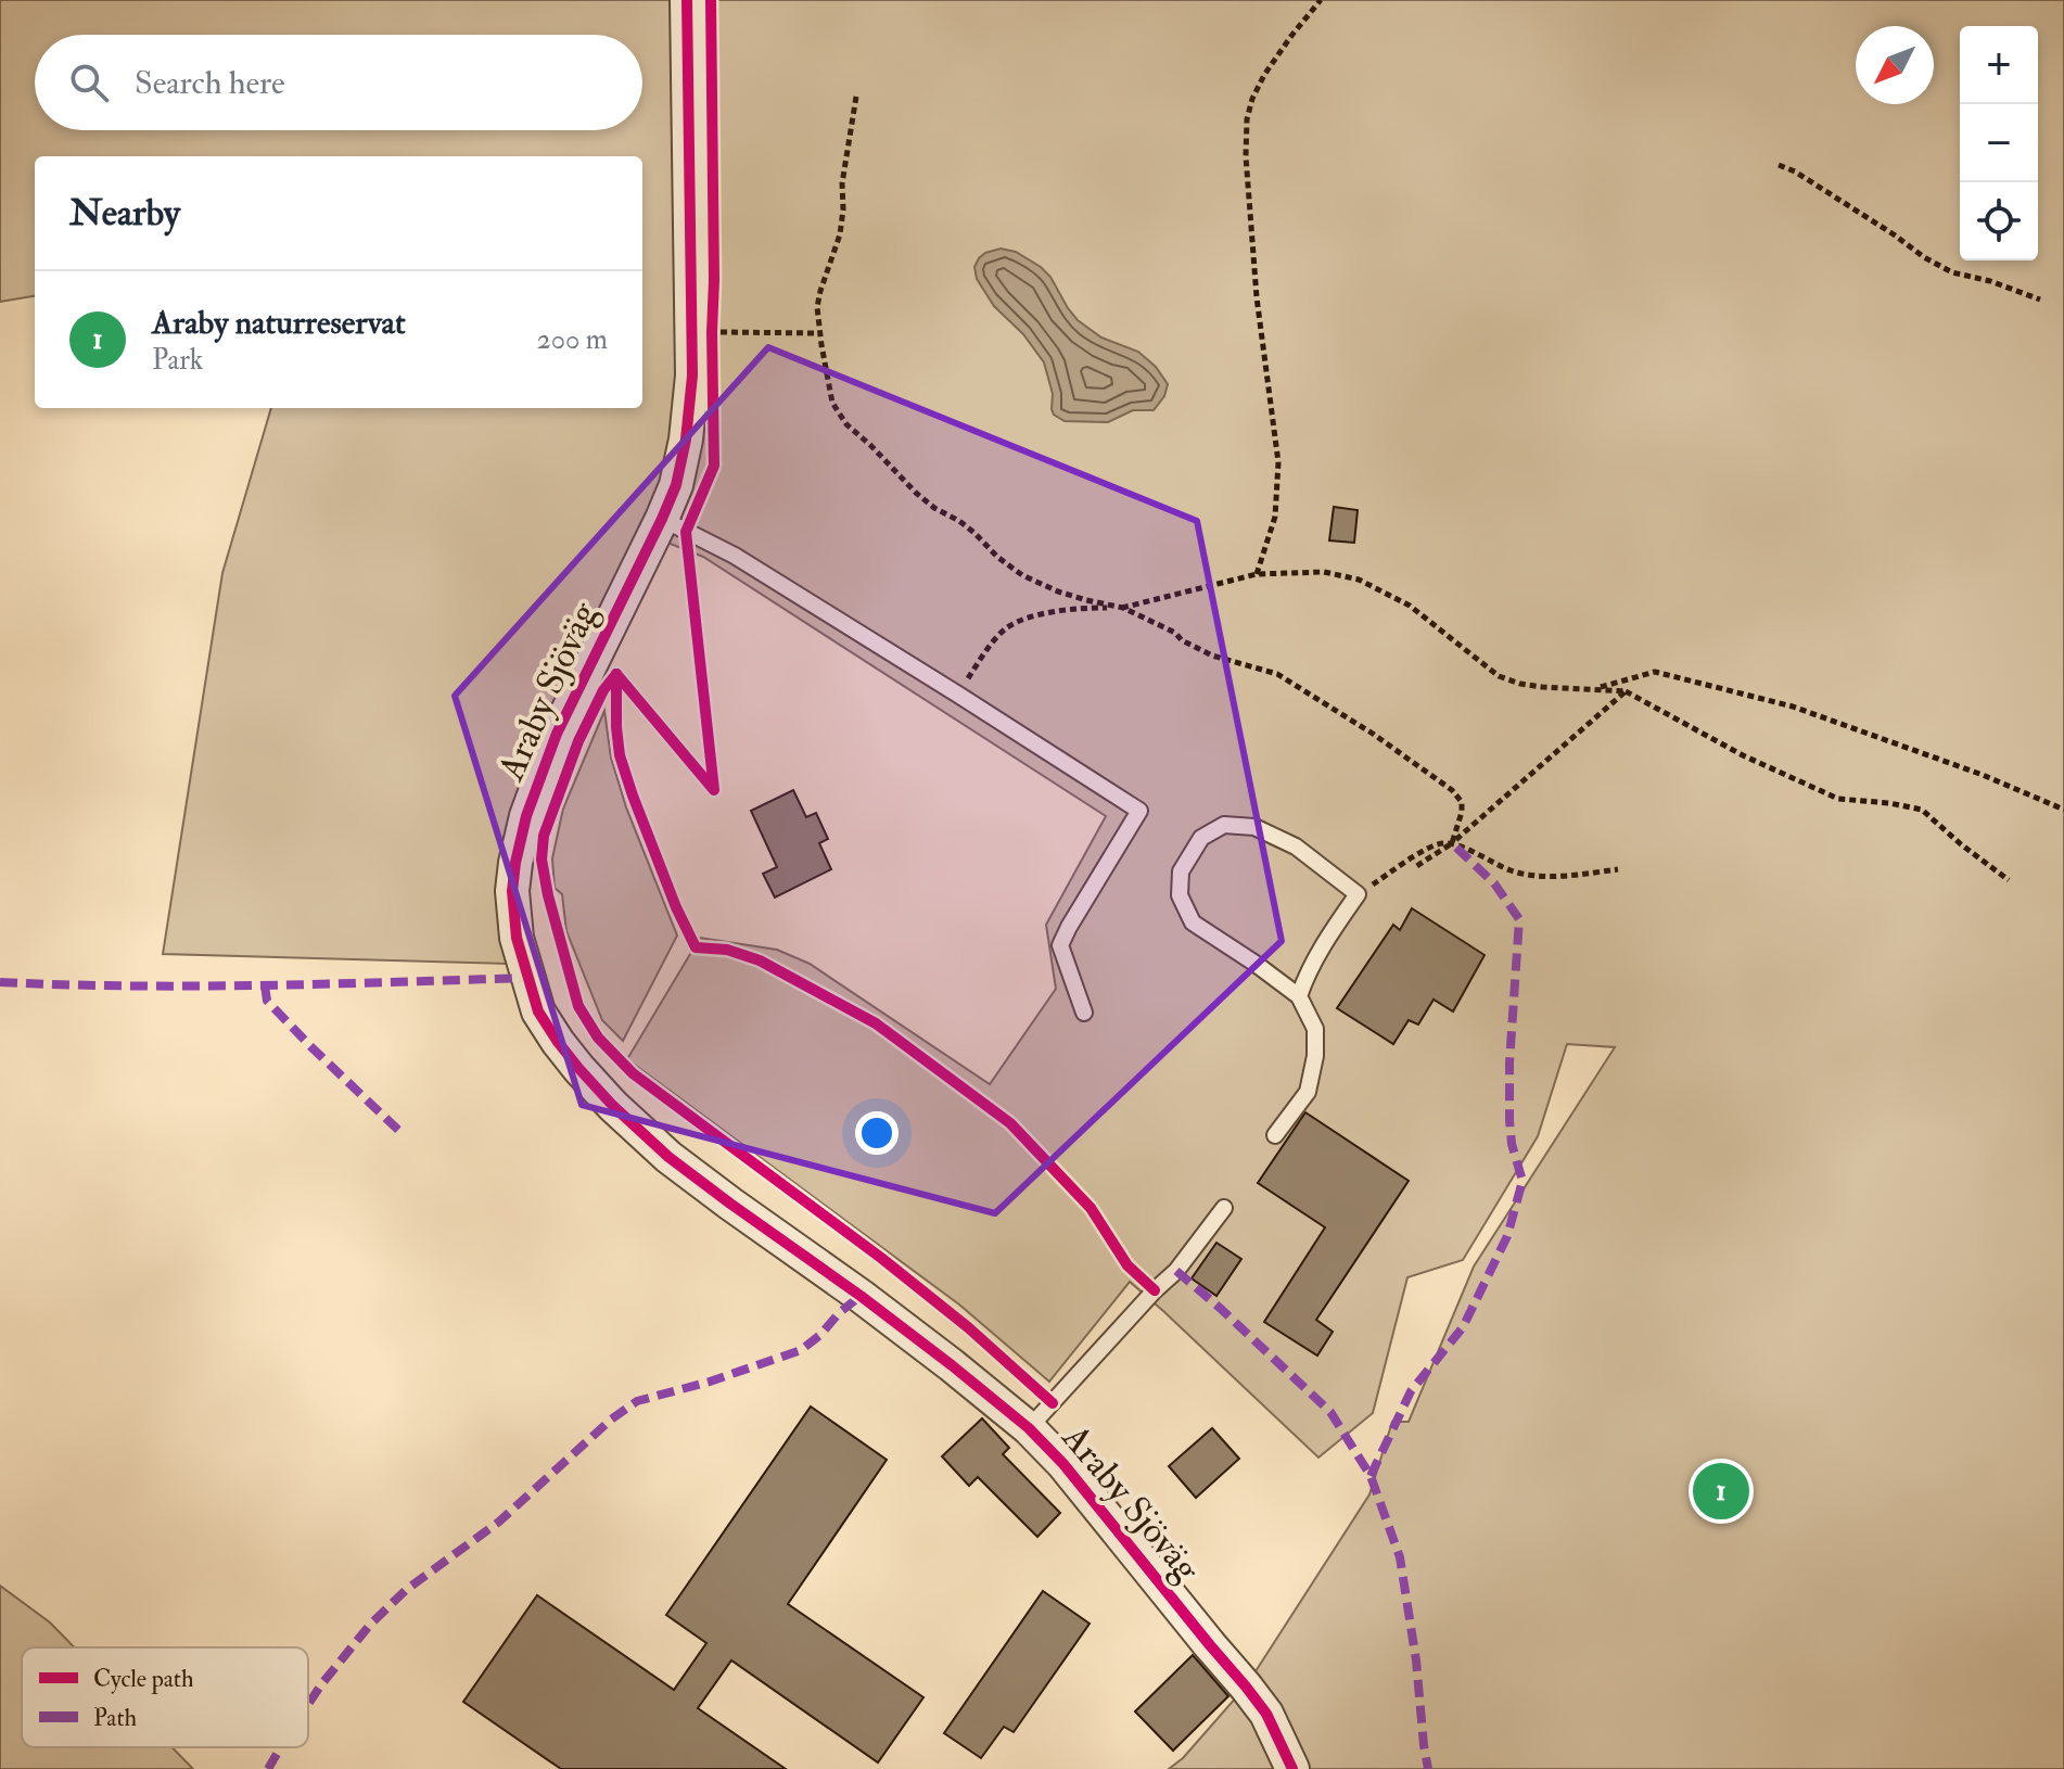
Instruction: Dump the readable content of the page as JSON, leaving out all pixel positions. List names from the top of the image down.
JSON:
{
  "streets": {
    "street": ["Araby Sjöväg"]
  },
  "legend": ["Cycle path", "Path"],
  "north": "bottom left",
  "page": {
    "map_buttons": ["+", "−"],
    "search": "Search here",
    "heading": "Nearby",
    "list": [
      {
        "mark": "1",
        "name": "Araby naturreservat",
        "note": "Park",
        "value": "200 m"
      }
    ],
    "pins": "1"
  }
}
